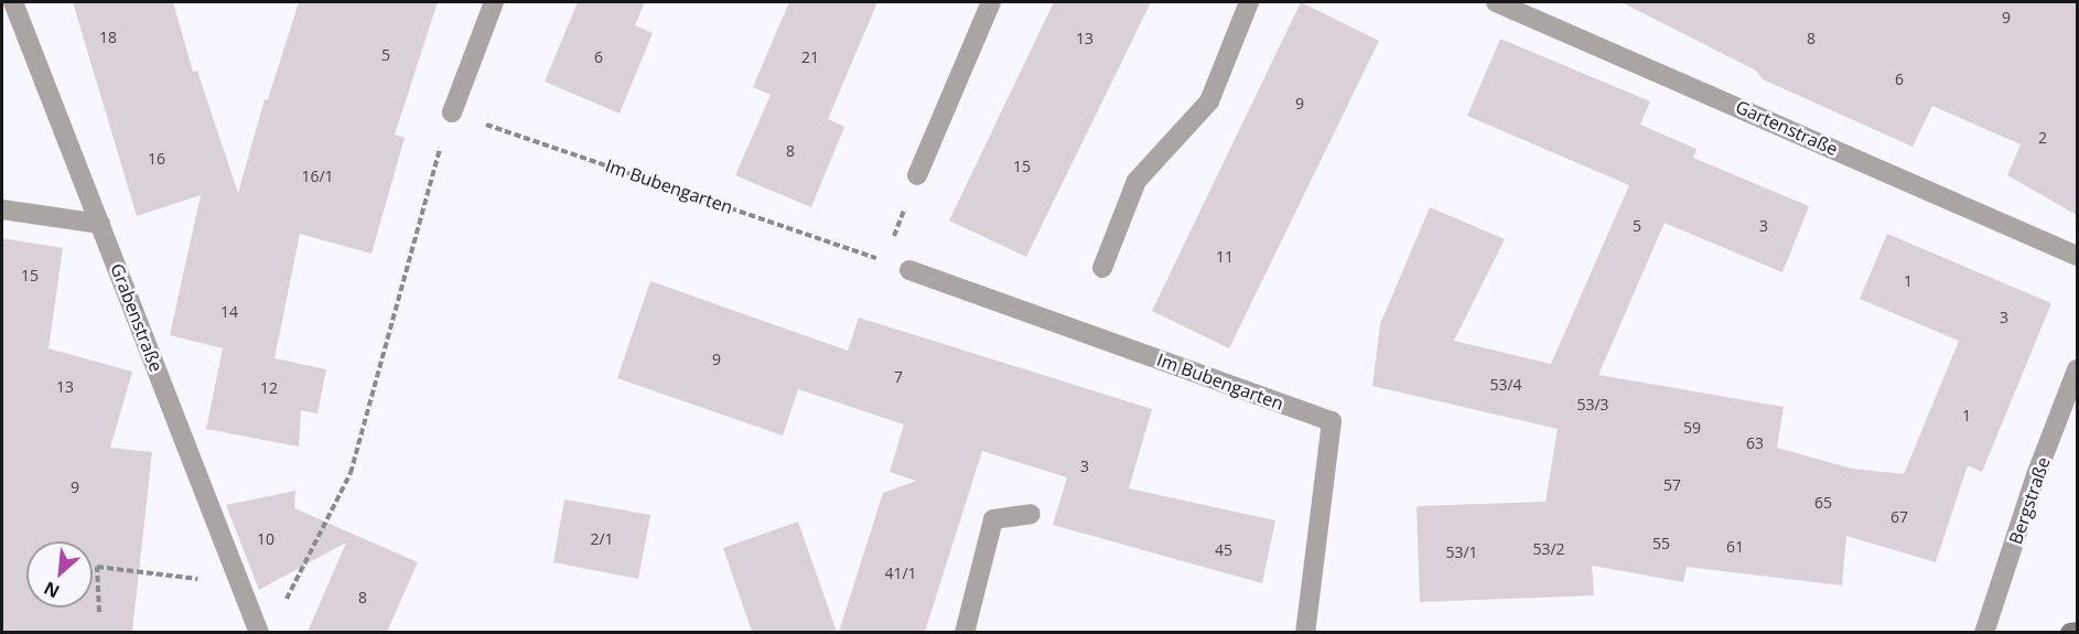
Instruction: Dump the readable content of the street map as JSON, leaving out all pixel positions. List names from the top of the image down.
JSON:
{
  "streets": {
    "street": [
      "Gartenstraße",
      "Im Bubengarten",
      "Grabenstraße",
      "Bergstraße"
    ]
  },
  "house_numbers": [
    "9",
    "18",
    "13",
    "8",
    "5",
    "6",
    "21",
    "6",
    "9",
    "2",
    "8",
    "16",
    "15",
    "16/1",
    "5",
    "3",
    "11",
    "15",
    "1",
    "14",
    "3",
    "9",
    "7",
    "53/4",
    "13",
    "12",
    "53/3",
    "1",
    "59",
    "63",
    "3",
    "57",
    "9",
    "65",
    "67",
    "10",
    "2/1",
    "55",
    "61",
    "53/2",
    "45",
    "53/1",
    "41/1",
    "8"
  ],
  "north": "bottom left"
}
